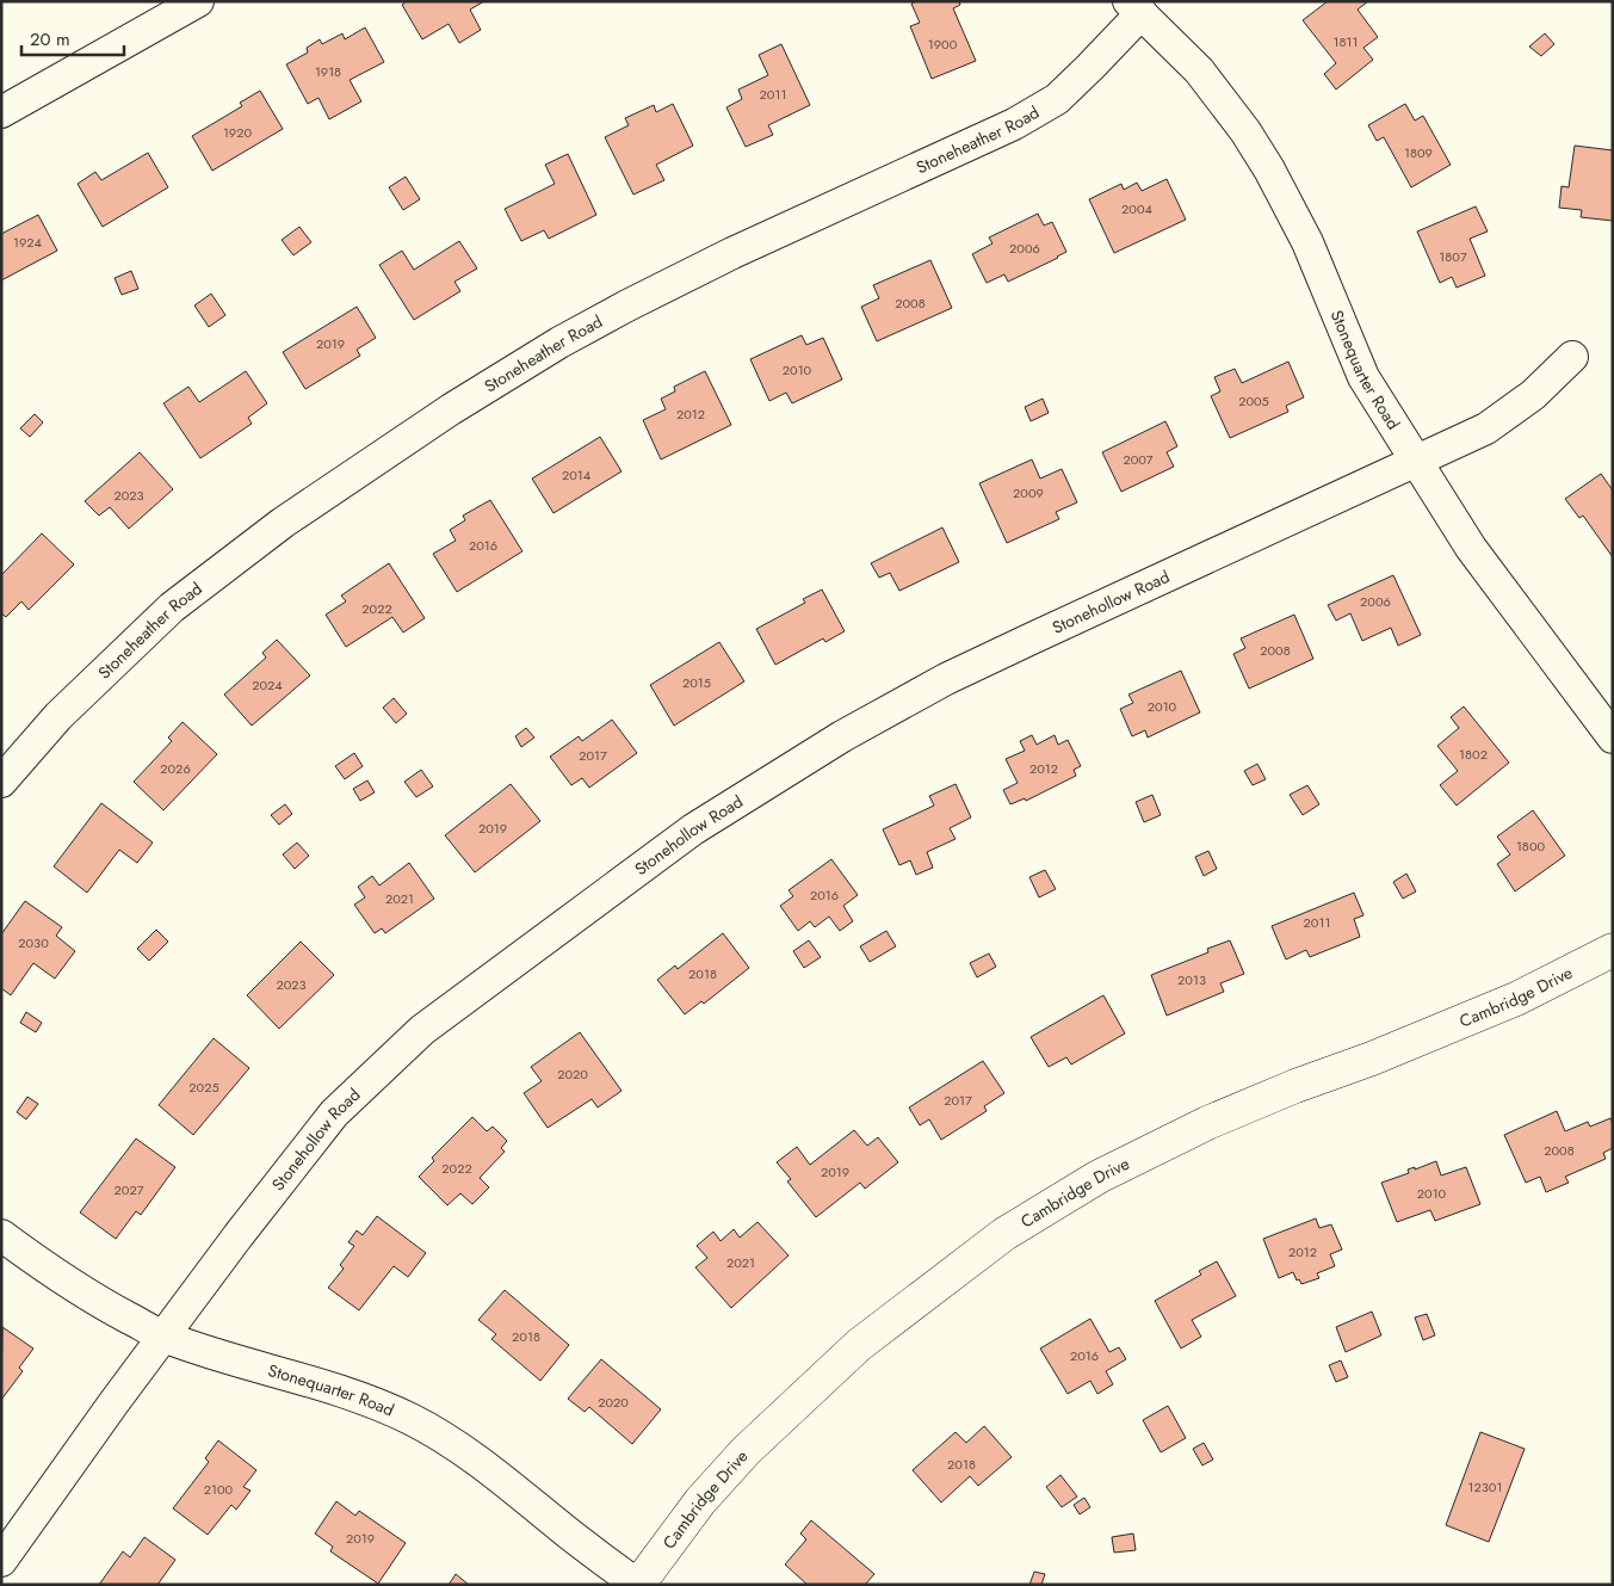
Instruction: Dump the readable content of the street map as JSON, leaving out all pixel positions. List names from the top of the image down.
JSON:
{
  "streets": {
    "street": [
      "Stoneheather Road",
      "Stonequarter Road",
      "Stonehollow Road",
      "Cambridge Drive"
    ]
  },
  "crossings": [
    ["Stoneheather Road", "Stonequarter Road"],
    ["Stonequarter Road", "Stonehollow Road"],
    ["Stonequarter Road", "Cambridge Drive"]
  ],
  "house_numbers": [
    "1811",
    "1900",
    "1918",
    "2011",
    "1920",
    "1809",
    "2004",
    "1924",
    "2006",
    "1807",
    "2008",
    "2019",
    "2010",
    "2005",
    "2012",
    "2007",
    "2014",
    "2009",
    "2023",
    "2016",
    "2006",
    "2022",
    "2008",
    "2015",
    "2024",
    "2010",
    "1802",
    "2017",
    "2026",
    "2012",
    "2019",
    "1800",
    "2016",
    "2021",
    "2011",
    "2030",
    "2018",
    "2013",
    "2023",
    "2020",
    "2025",
    "2017",
    "2008",
    "2022",
    "2019",
    "2027",
    "2010",
    "2012",
    "2021",
    "2018",
    "2016",
    "2020",
    "2018",
    "12301",
    "2100",
    "2019"
  ],
  "scale_bar": "20 m"
}
